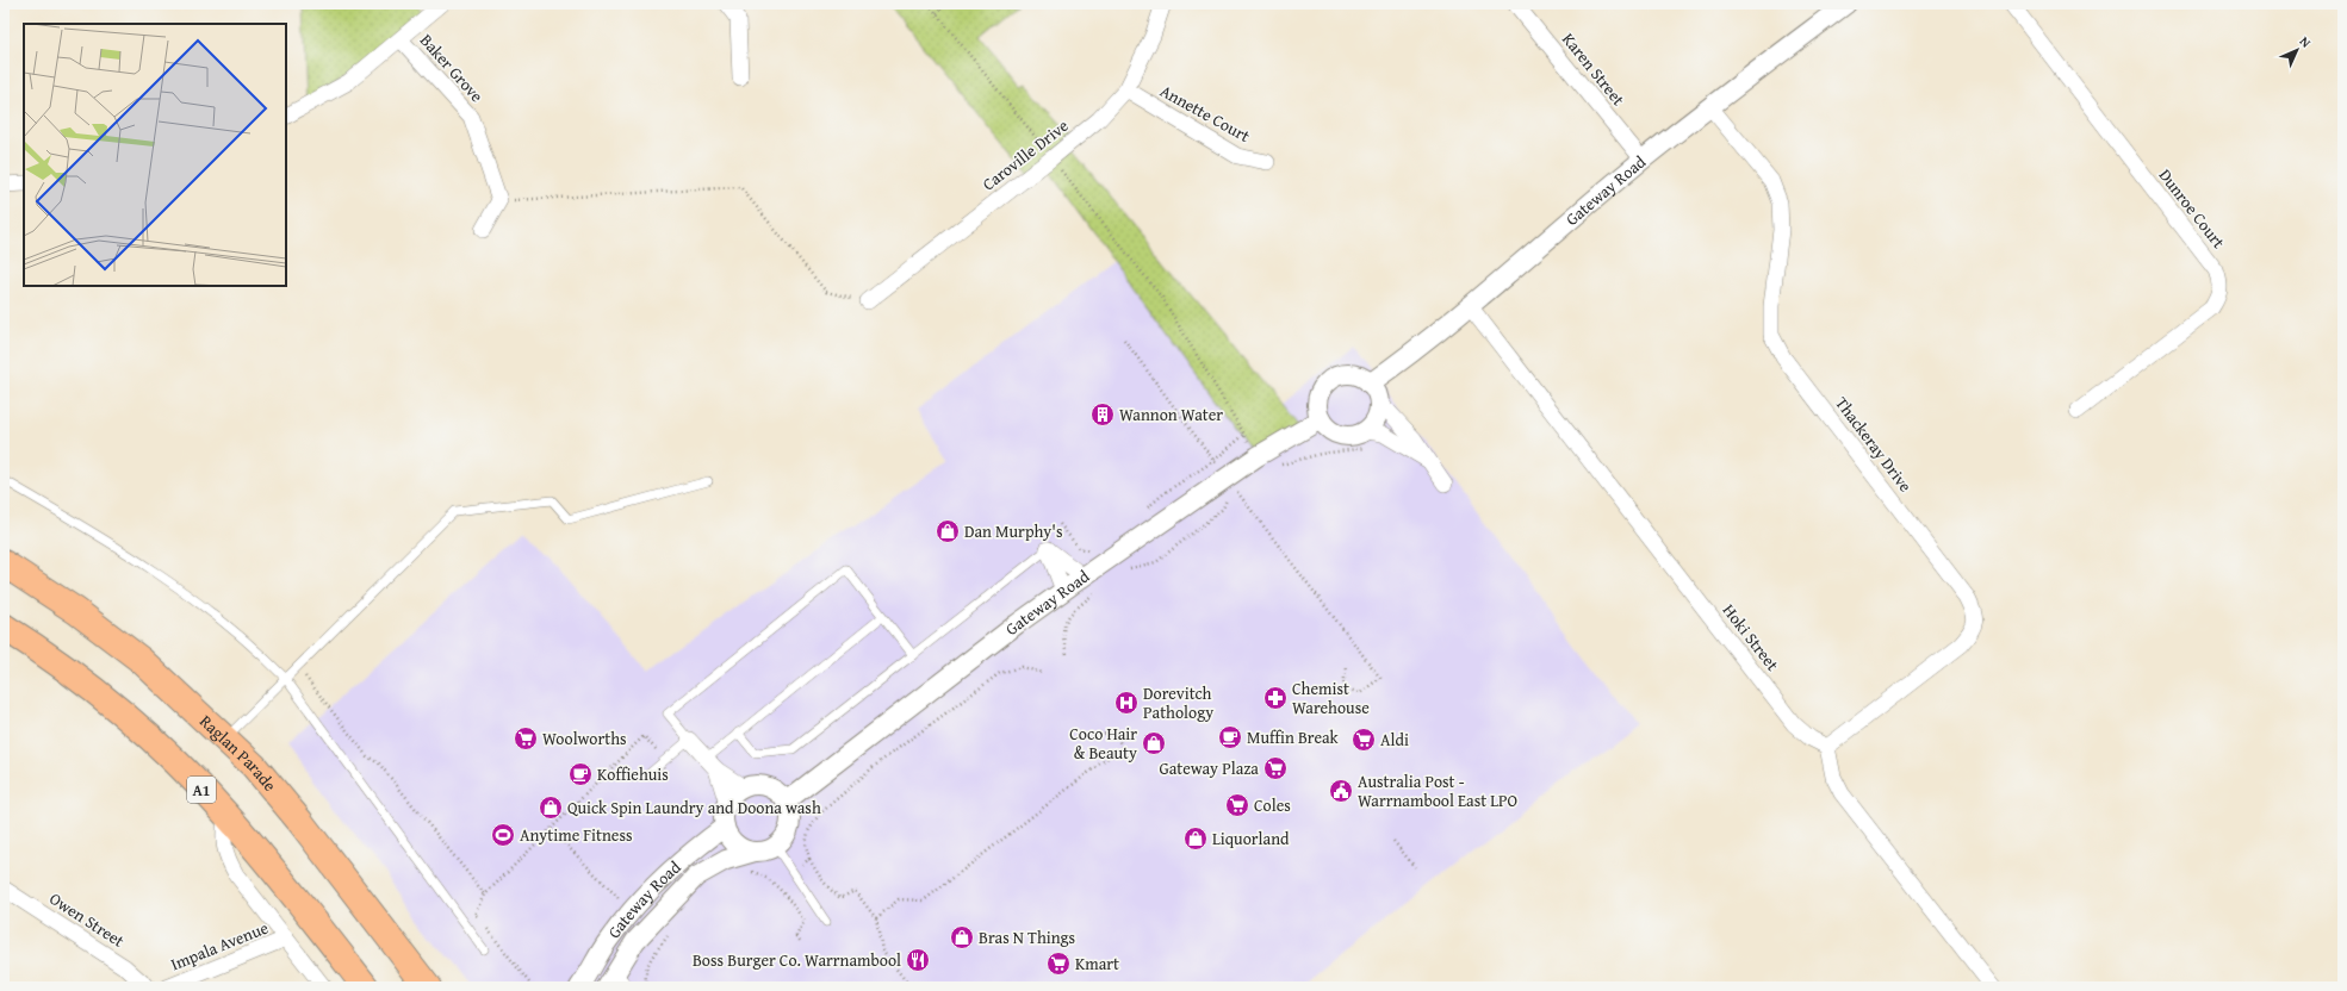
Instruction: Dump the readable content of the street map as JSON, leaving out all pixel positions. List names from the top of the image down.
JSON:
{
  "streets": {
    "highway": ["Raglan Parade", "A1"],
    "street": [
      "Baker Grove",
      "Karen Street",
      "Annette Court",
      "Caroville Drive",
      "Gateway Road",
      "Dunroe Court",
      "Thackeray Drive",
      "Hoki Street",
      "Owen Street",
      "Impala Avenue"
    ]
  },
  "crossings": [
    ["Karen Street", "Gateway Road"],
    ["Annette Court", "Caroville Drive"],
    ["Gateway Road", "Thackeray Drive"],
    ["Gateway Road", "Hoki Street"],
    ["Thackeray Drive", "Hoki Street"]
  ],
  "places": {
    "building": ["Wannon Water"],
    "shop": [
      "Dan Murphy's",
      "Coco Hair & Beauty",
      "Quick Spin Laundry and Doona wash",
      "Liquorland",
      "Bras N Things"
    ],
    "pharmacy": ["Chemist Warehouse"],
    "hospital": ["Dorevitch Pathology"],
    "cafe": ["Muffin Break", "Koffiehuis"],
    "supermarket": [
      "Woolworths",
      "Aldi",
      "Gateway Plaza",
      "Coles",
      "Kmart"
    ],
    "public building": ["Australia Post - Warrnambool East LPO"],
    "sports": ["Anytime Fitness"],
    "restaurant": ["Boss Burger Co. Warrnambool"]
  },
  "north": "top right"
}
